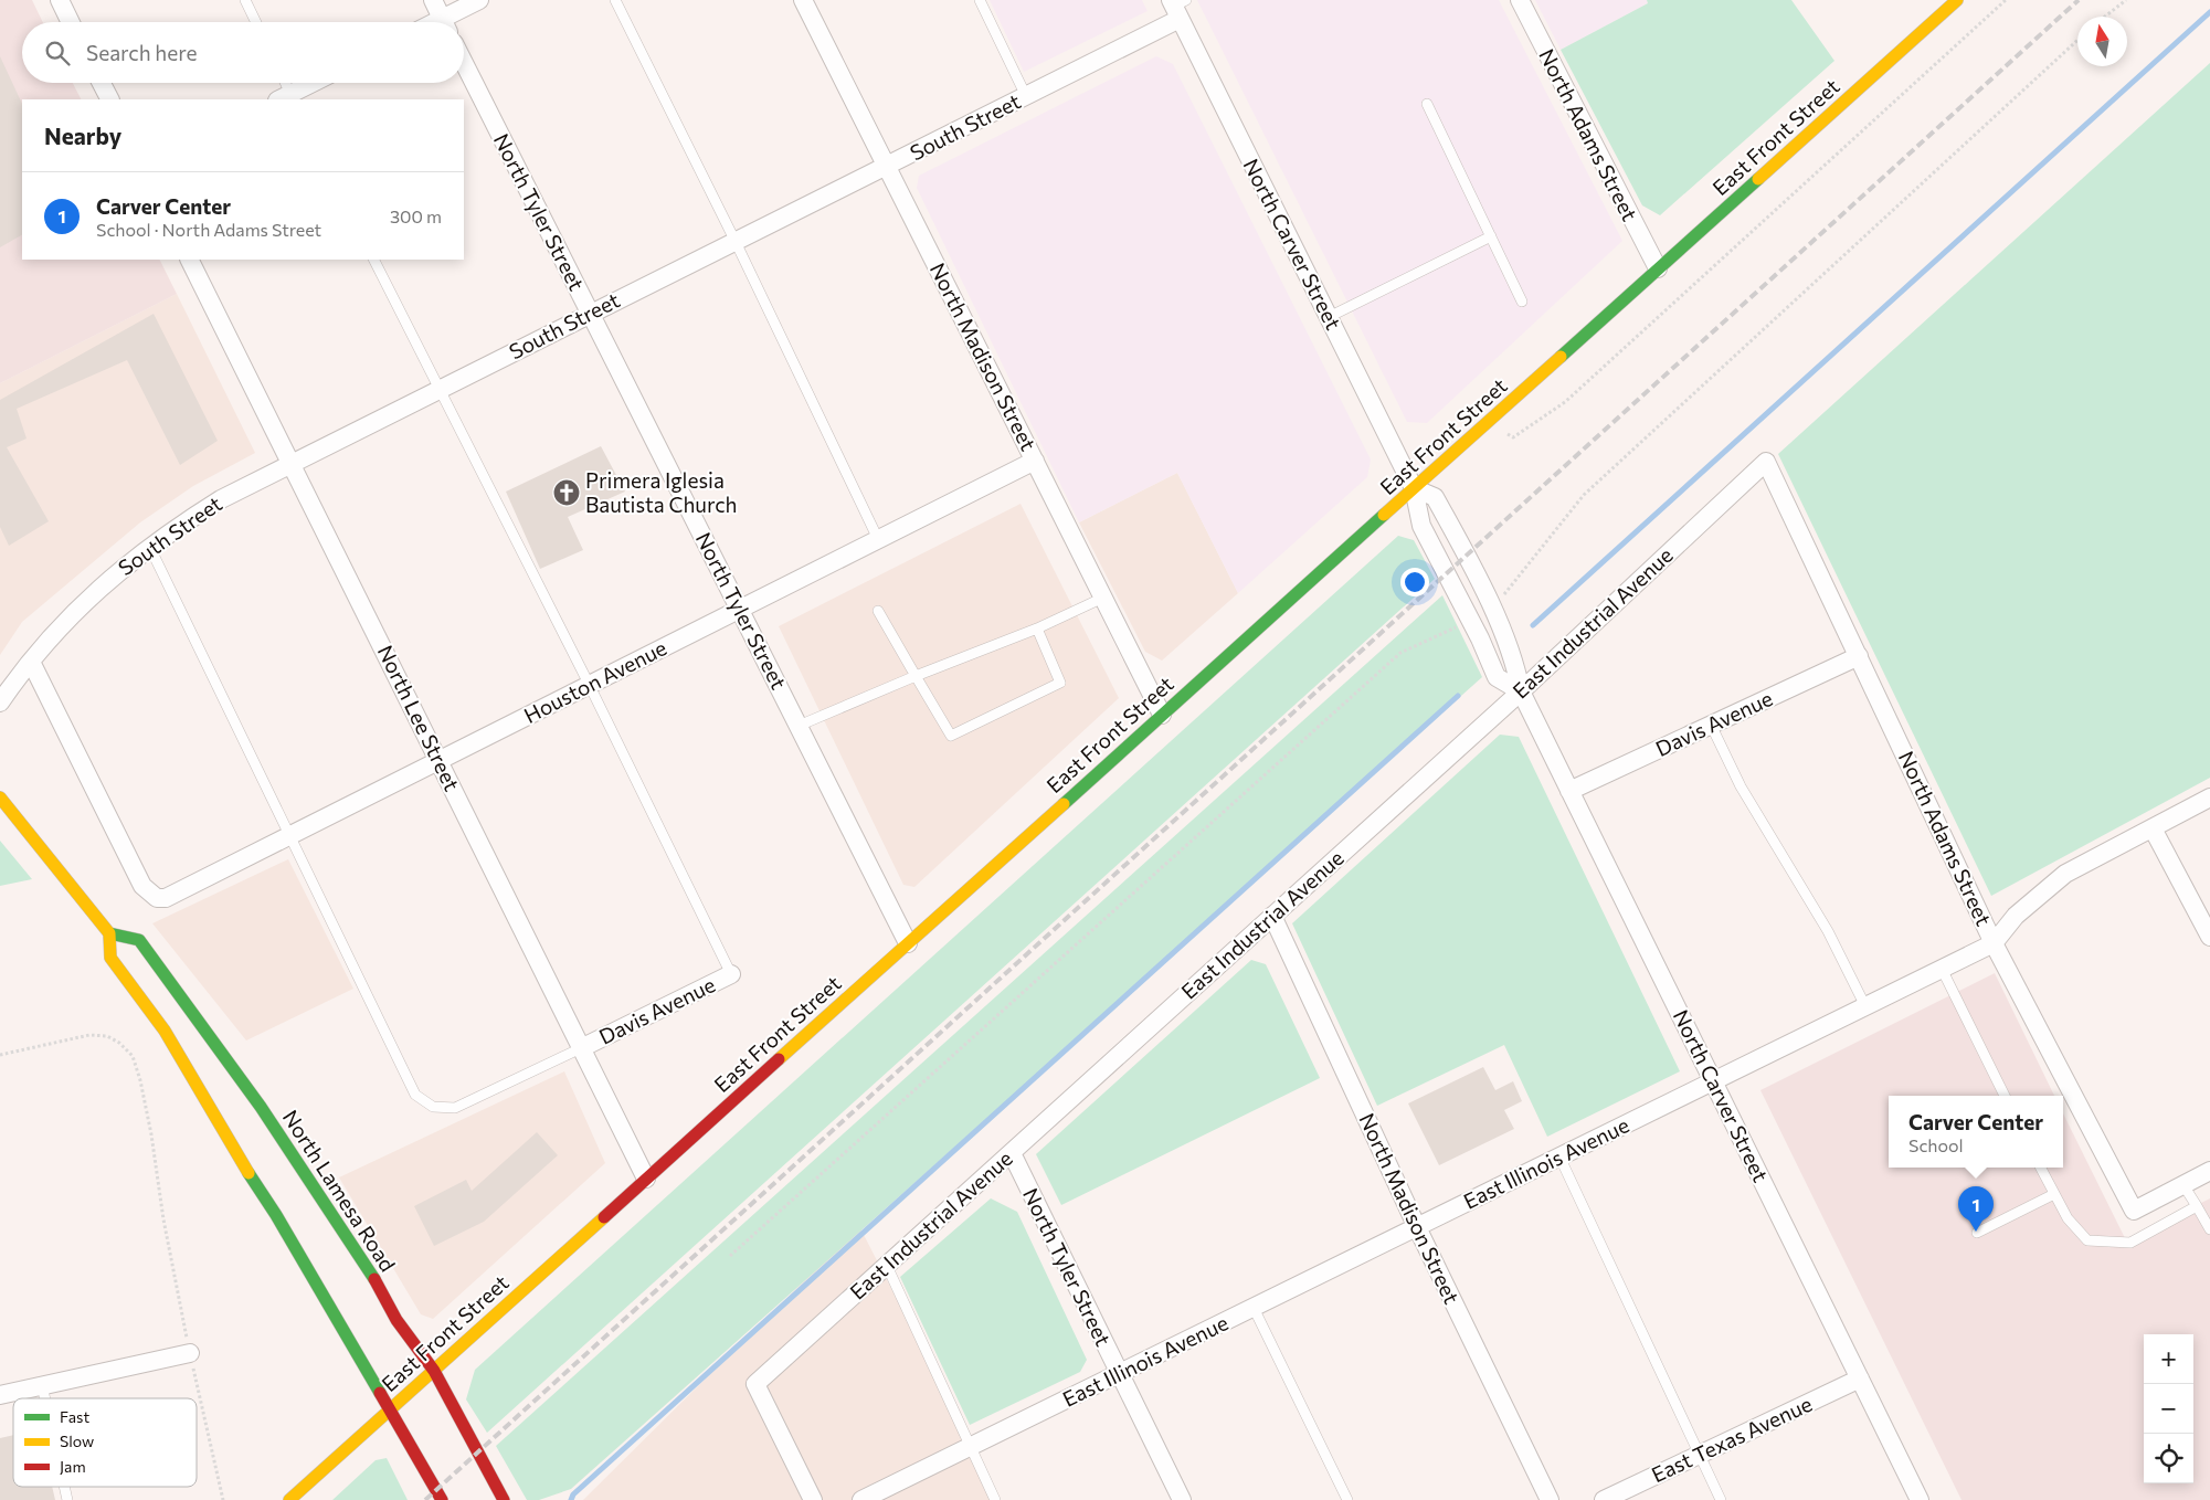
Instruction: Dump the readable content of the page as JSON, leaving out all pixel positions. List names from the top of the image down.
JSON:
{
  "streets": {
    "main road": ["East Front Street", "North Lamesa Road"],
    "street": [
      "South Street",
      "North Adams Street",
      "North Tyler Street",
      "North Carver Street",
      "North Madison Street",
      "East Industrial Avenue",
      "Houston Avenue",
      "North Lee Street",
      "Davis Avenue",
      "East Illinois Avenue",
      "East Texas Avenue"
    ]
  },
  "crossings": [
    ["South Street", "North Tyler Street"],
    ["South Street", "North Carver Street"],
    ["South Street", "North Madison Street"],
    ["South Street", "Houston Avenue"],
    ["South Street", "North Lee Street"],
    ["North Adams Street", "East Front Street"],
    ["North Adams Street", "East Industrial Avenue"],
    ["North Adams Street", "Davis Avenue"],
    ["North Adams Street", "East Illinois Avenue"],
    ["East Front Street", "North Tyler Street"],
    ["East Front Street", "North Carver Street"],
    ["East Front Street", "North Madison Street"],
    ["East Front Street", "North Lee Street"],
    ["East Front Street", "North Lamesa Road"],
    ["North Tyler Street", "East Industrial Avenue"],
    ["North Tyler Street", "Houston Avenue"],
    ["North Tyler Street", "East Illinois Avenue"],
    ["North Carver Street", "East Industrial Avenue"],
    ["North Carver Street", "Davis Avenue"],
    ["North Carver Street", "East Illinois Avenue"],
    ["North Carver Street", "East Texas Avenue"],
    ["North Madison Street", "East Industrial Avenue"],
    ["North Madison Street", "Houston Avenue"],
    ["North Madison Street", "East Illinois Avenue"],
    ["Houston Avenue", "North Lee Street"],
    ["North Lee Street", "Davis Avenue"]
  ],
  "places": {
    "church": ["Primera Iglesia Bautista Church"]
  },
  "legend": ["Fast", "Slow", "Jam"],
  "north": "top",
  "page": {
    "search": "Search here",
    "heading": "Nearby",
    "list": [
      {
        "mark": "1",
        "name": "Carver Center",
        "note": "School · North Adams Street",
        "value": "300 m"
      }
    ],
    "popup": ["Carver Center", "School"],
    "pins": "1",
    "map_buttons": ["+", "−"]
  }
}
